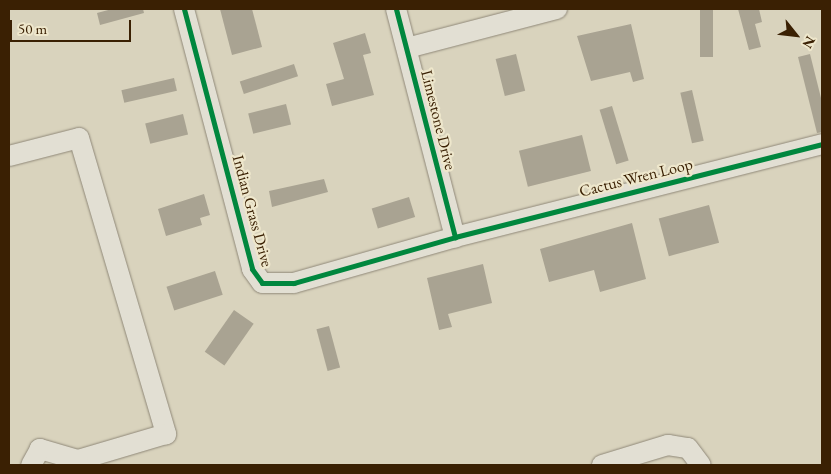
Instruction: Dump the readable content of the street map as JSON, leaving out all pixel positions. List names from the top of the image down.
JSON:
{
  "streets": {
    "street": ["Limestone Drive", "Cactus Wren Loop", "Indian Grass Drive"]
  },
  "crossings": [
    ["Limestone Drive", "Cactus Wren Loop"],
    ["Limestone Drive", "Indian Grass Drive"],
    ["Cactus Wren Loop", "Indian Grass Drive"]
  ],
  "scale_bar": "50 m",
  "north": "bottom right"
}
